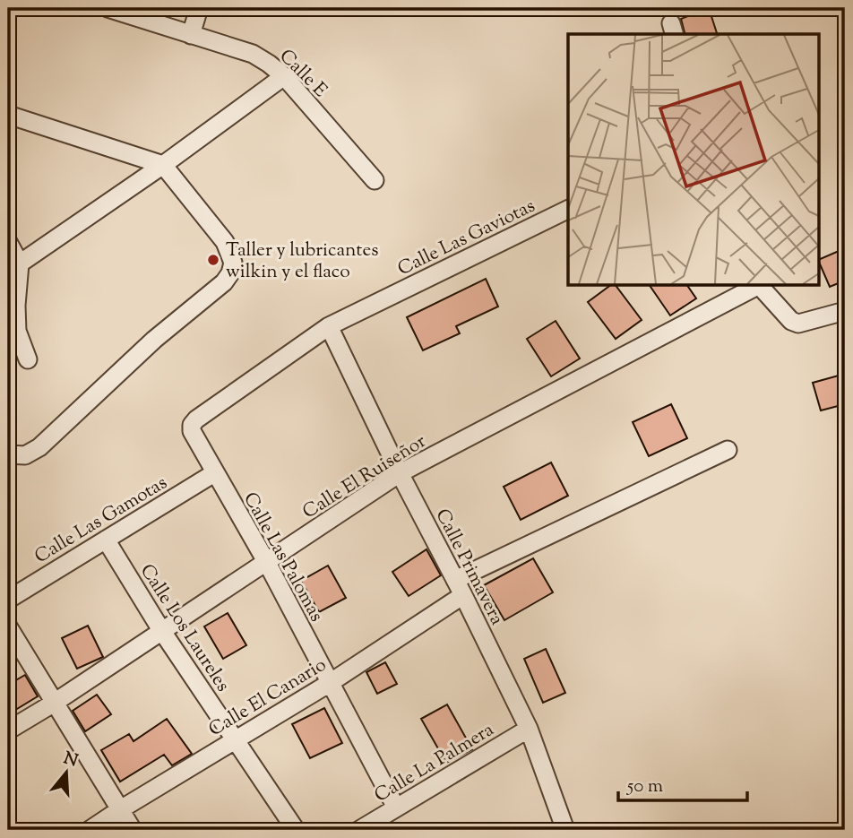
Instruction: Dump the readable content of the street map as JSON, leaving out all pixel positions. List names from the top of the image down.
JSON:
{
  "streets": {
    "street": [
      "Calle E",
      "Calle Las Gaviotas",
      "Calle El Ruiseñor",
      "Calle Las Gamotas",
      "Calle Las Palomas",
      "Calle Primavera",
      "Calle Los Laureles",
      "Calle El Canario",
      "Calle La Palmera"
    ]
  },
  "crossings": [
    ["Calle Las Gaviotas", "Calle Las Palomas"],
    ["Calle Las Gaviotas", "Calle Primavera"],
    ["Calle El Ruiseñor", "Calle Las Palomas"],
    ["Calle El Ruiseñor", "Calle Primavera"],
    ["Calle El Ruiseñor", "Calle Los Laureles"],
    ["Calle Las Gamotas", "Calle Las Palomas"],
    ["Calle Las Gamotas", "Calle Los Laureles"],
    ["Calle Las Palomas", "Calle El Canario"],
    ["Calle Las Palomas", "Calle La Palmera"],
    ["Calle Primavera", "Calle El Canario"],
    ["Calle Primavera", "Calle La Palmera"],
    ["Calle Los Laureles", "Calle El Canario"]
  ],
  "places": ["Taller y lubricantes wilkin y el flaco"],
  "scale_bar": "50 m",
  "north": "top"
}
